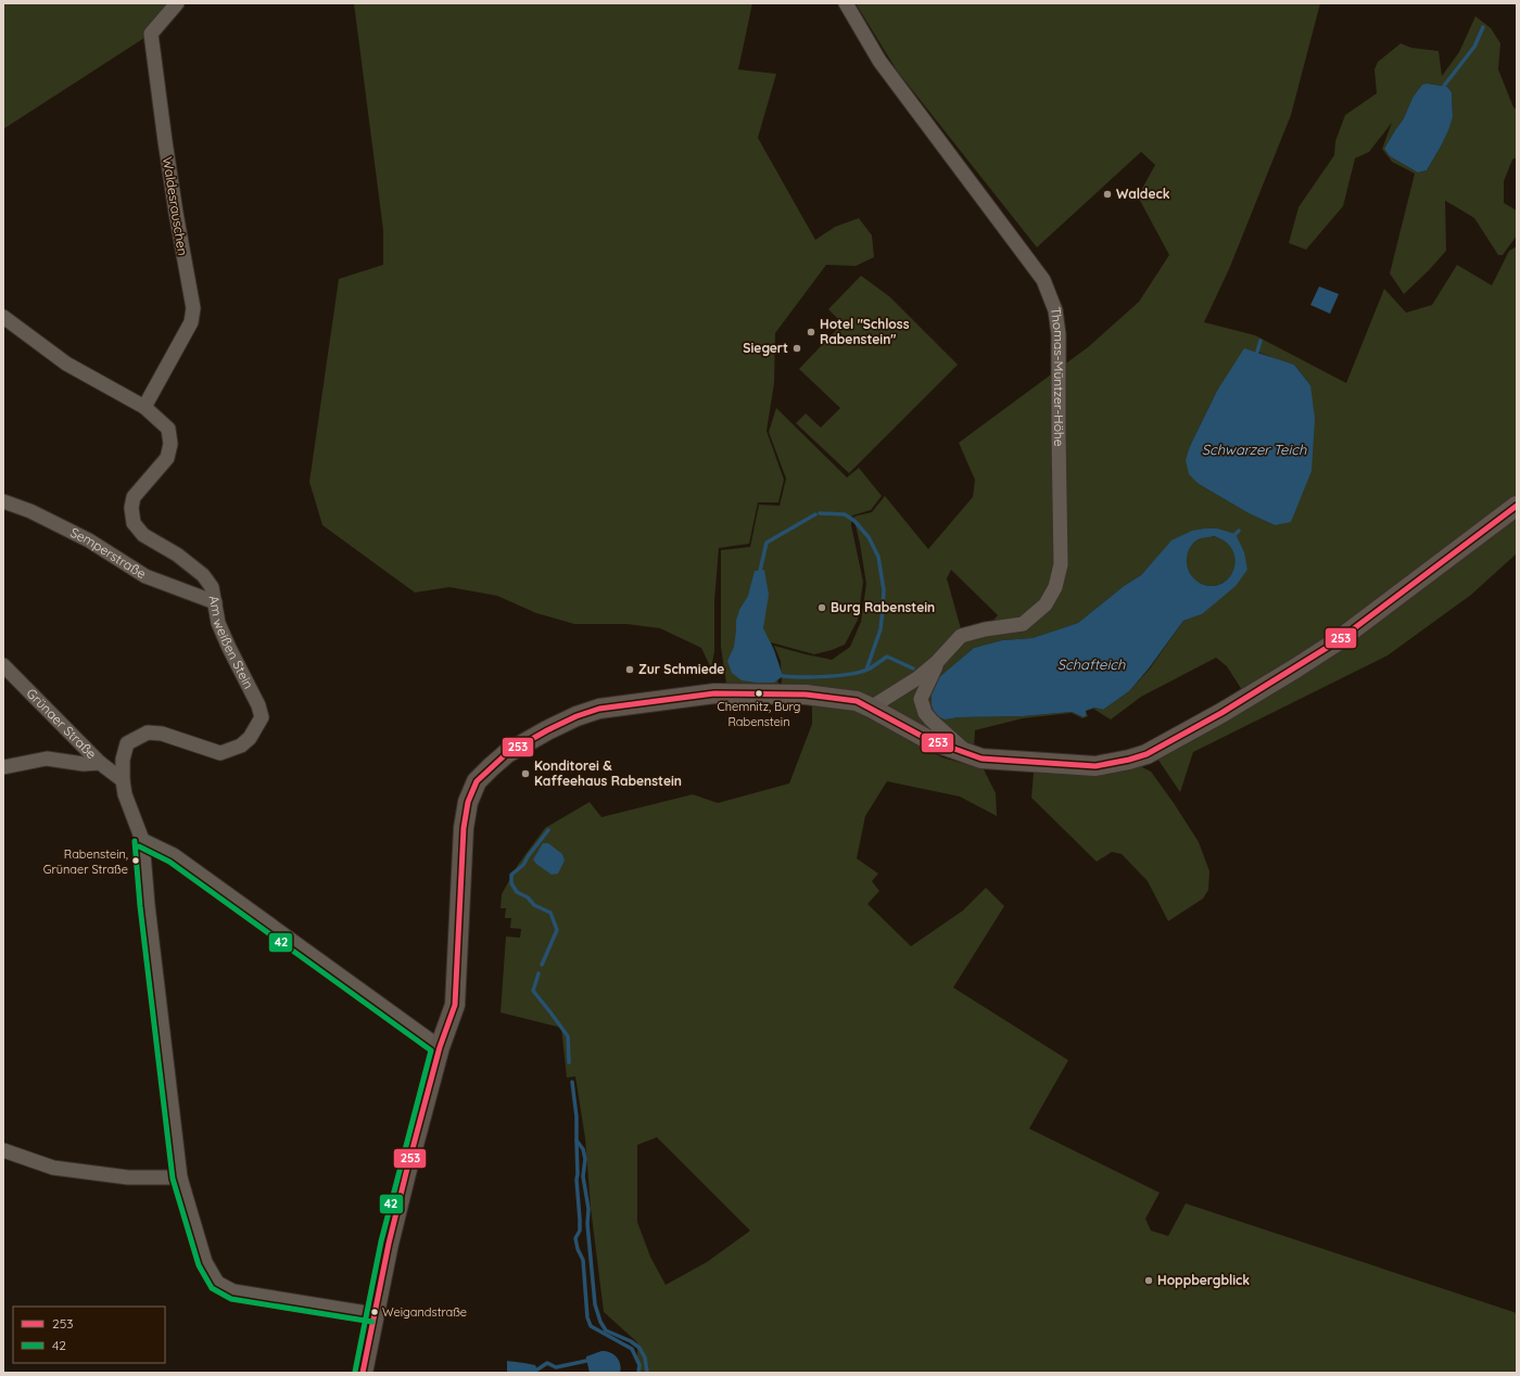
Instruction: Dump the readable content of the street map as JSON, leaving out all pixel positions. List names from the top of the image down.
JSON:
{
  "streets": {
    "street": [
      "Waldesrauschen",
      "Thomas-Müntzer-Höhe",
      "Semperstraße",
      "Am weißen Stein",
      "Grünaer Straße"
    ]
  },
  "crossings": [
    ["Waldesrauschen", "Am weißen Stein"],
    ["Semperstraße", "Am weißen Stein"],
    ["Am weißen Stein", "Grünaer Straße"]
  ],
  "water": ["Schwarzer Teich", "Schafteich"],
  "places": [
    "Waldeck",
    "Hotel \"Schloss Rabenstein\"",
    "Siegert",
    "Burg Rabenstein",
    "Zur Schmiede",
    "Chemnitz, Burg Rabenstein",
    "Konditorei & Kaffeehaus Rabenstein",
    "Rabenstein, Grünaer Straße",
    "Hoppbergblick",
    "Weigandstraße"
  ],
  "lines": ["transit line 253", "transit line 42"],
  "legend": ["253", "42"]
}
